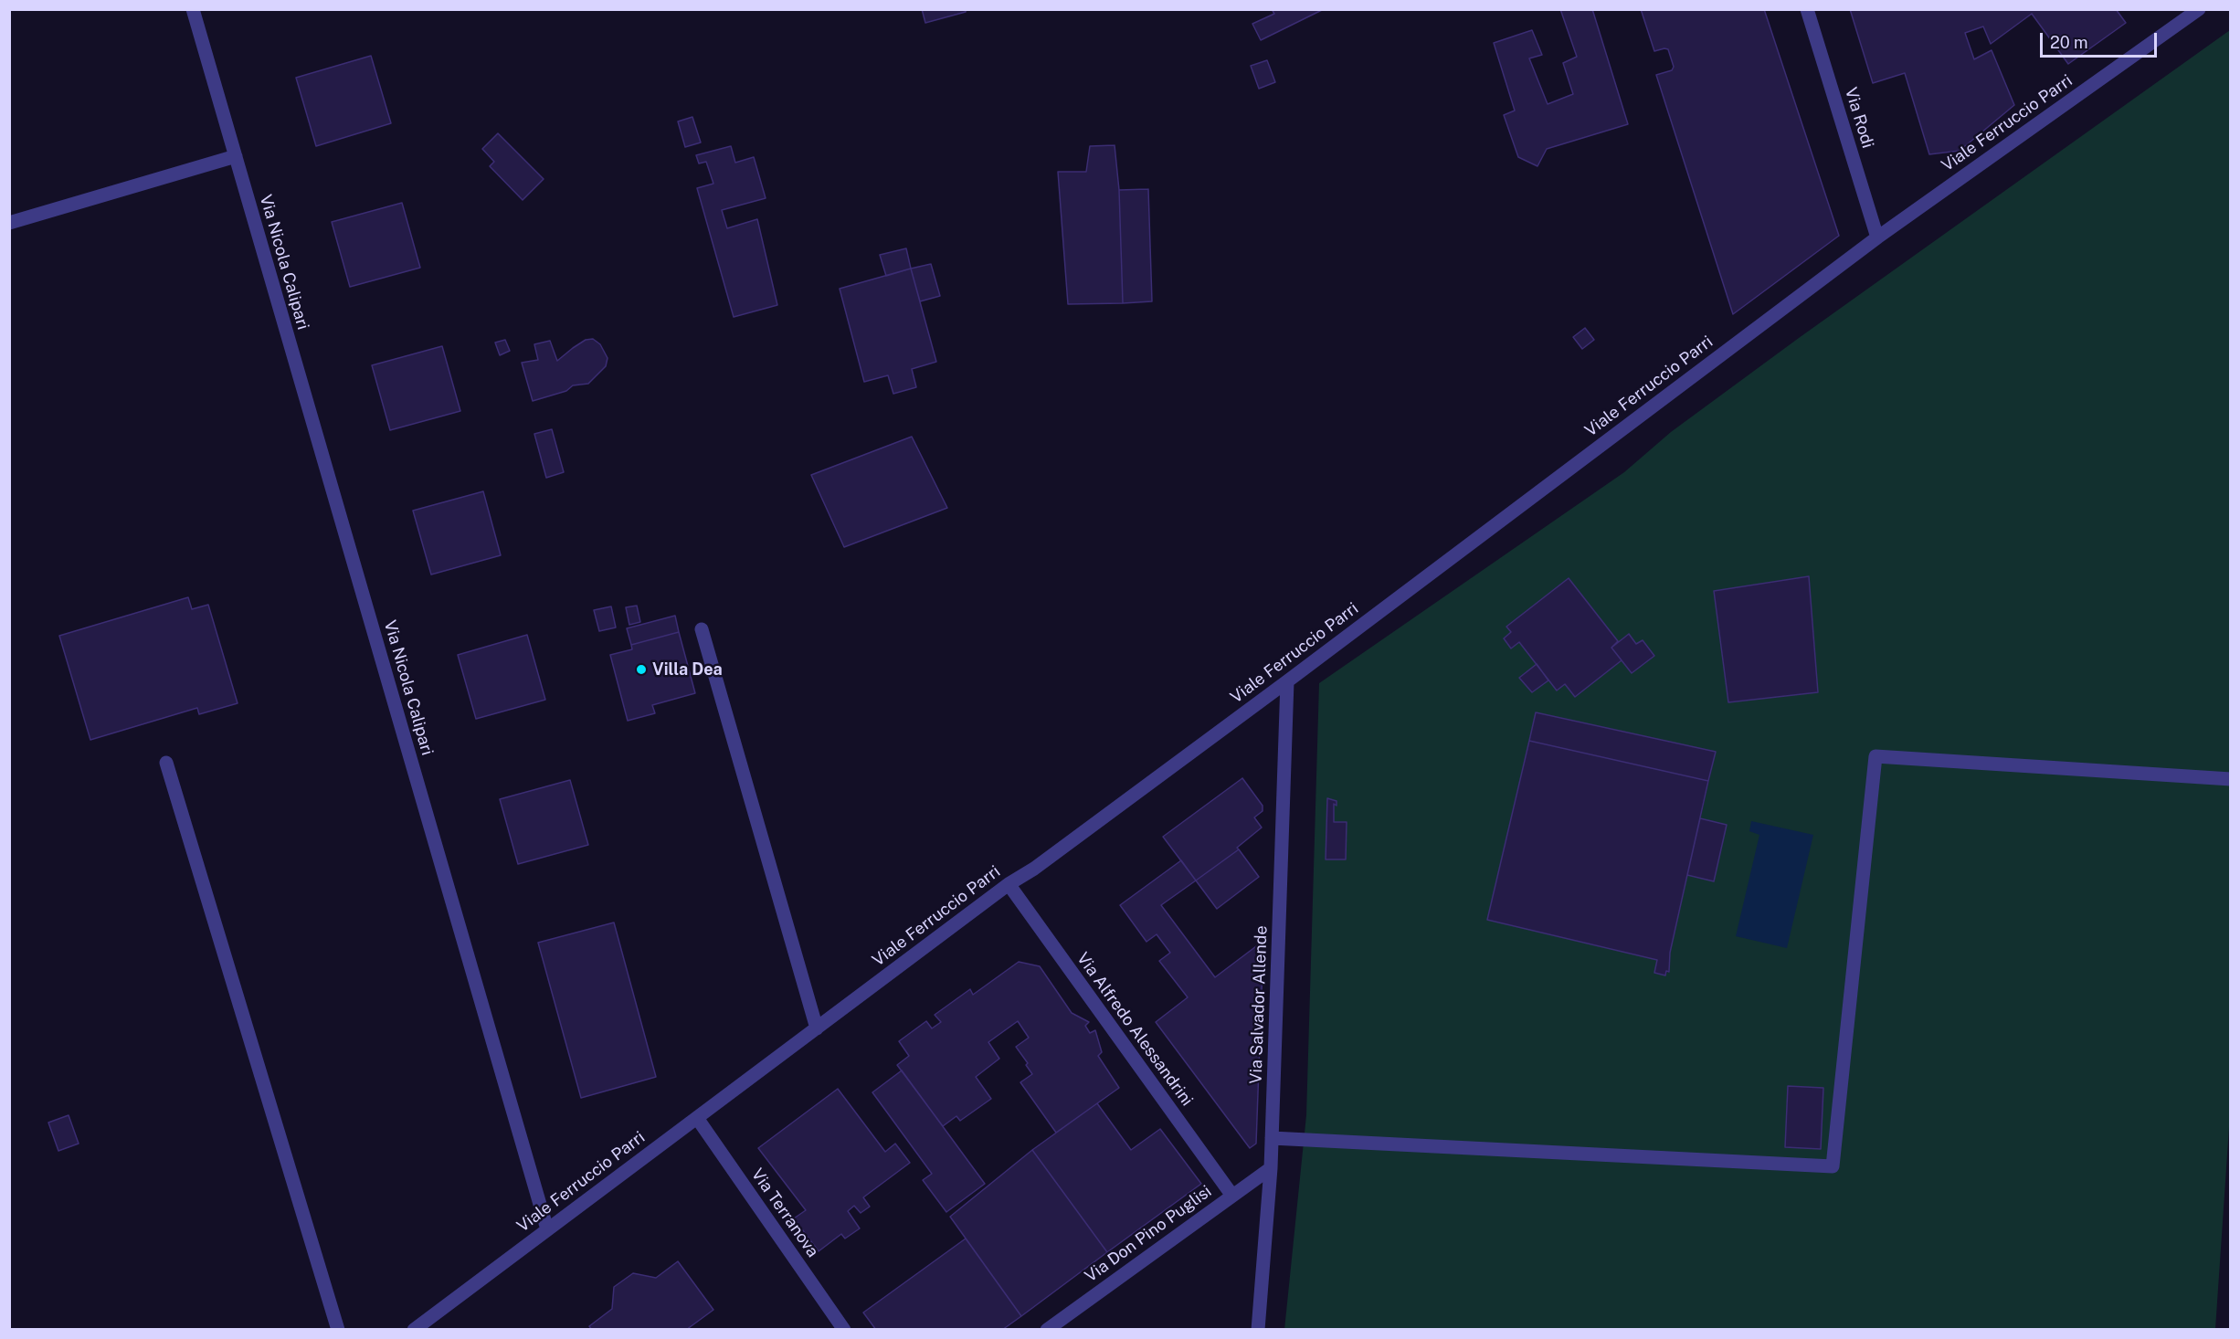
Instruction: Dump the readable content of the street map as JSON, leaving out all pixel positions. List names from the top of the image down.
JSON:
{
  "streets": {
    "street": [
      "Via Rodi",
      "Viale Ferruccio Parri",
      "Via Nicola Calipari",
      "Via Salvador Allende",
      "Via Alfredo Alessandrini",
      "Via Terranova",
      "Via Don Pino Puglisi"
    ]
  },
  "crossings": [
    ["Via Rodi", "Viale Ferruccio Parri"],
    ["Viale Ferruccio Parri", "Via Nicola Calipari"],
    ["Viale Ferruccio Parri", "Via Salvador Allende"],
    ["Viale Ferruccio Parri", "Via Alfredo Alessandrini"],
    ["Viale Ferruccio Parri", "Via Terranova"],
    ["Via Salvador Allende", "Via Don Pino Puglisi"],
    ["Via Alfredo Alessandrini", "Via Don Pino Puglisi"]
  ],
  "places": ["Villa Dea"],
  "scale_bar": "20 m"
}
